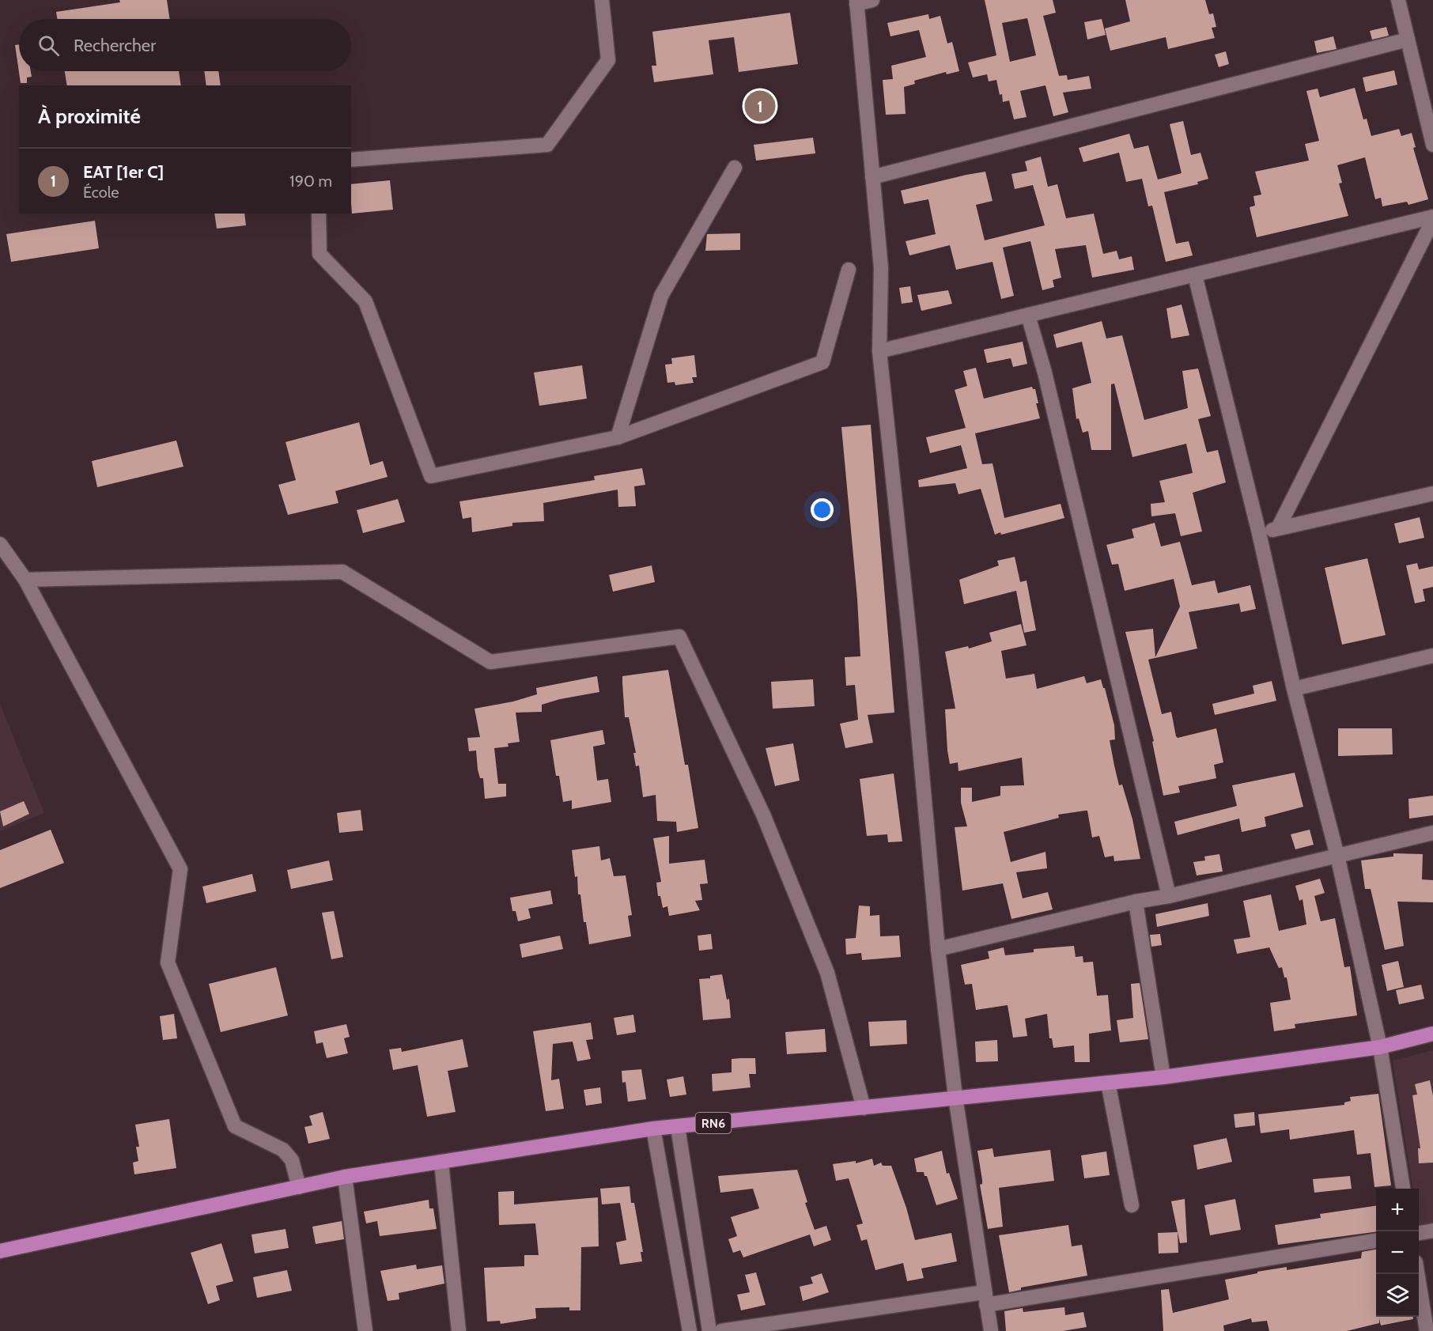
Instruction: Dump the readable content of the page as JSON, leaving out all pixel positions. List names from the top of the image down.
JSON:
{
  "streets": {
    "main road": ["RN6"]
  },
  "page": {
    "search": "Rechercher",
    "heading": "À proximité",
    "pins": "1",
    "list": [
      {
        "mark": "1",
        "name": "EAT [1er C]",
        "note": "École",
        "value": "190 m"
      }
    ],
    "map_buttons": ["+", "−"]
  }
}
